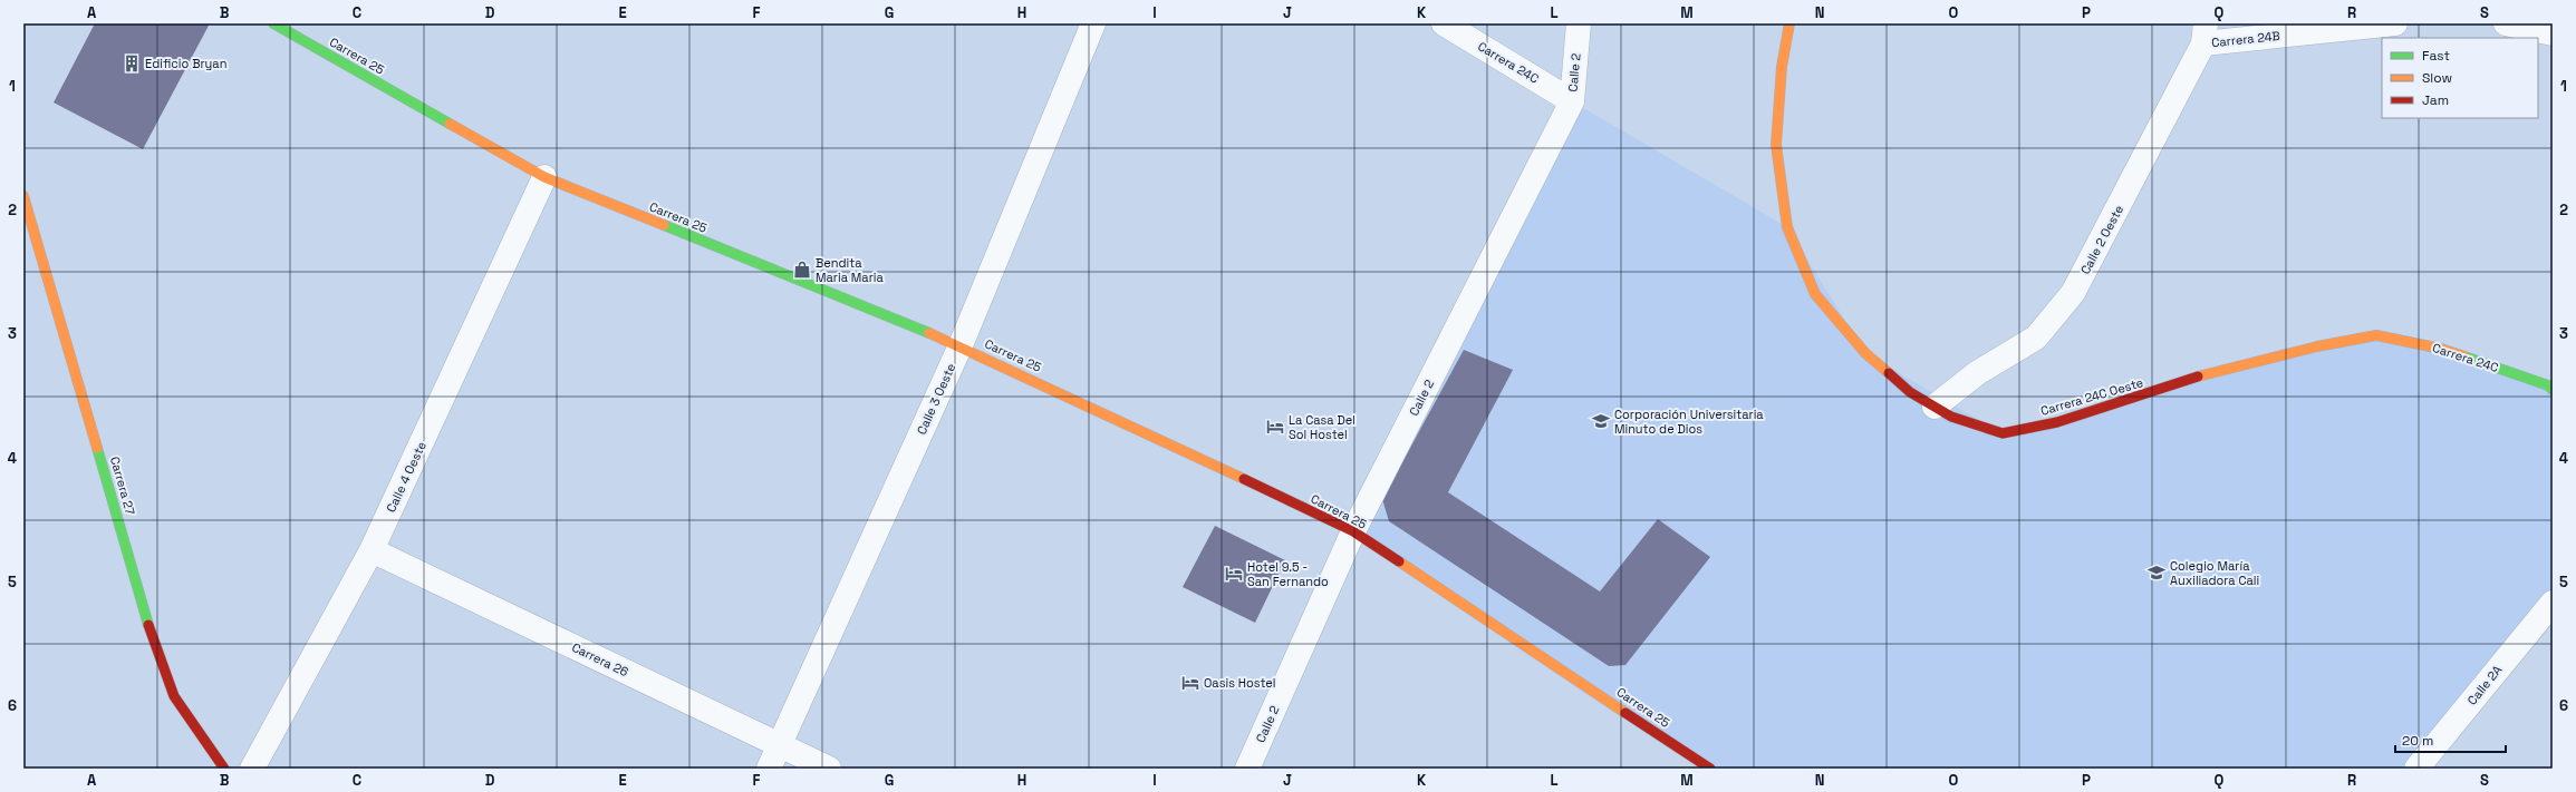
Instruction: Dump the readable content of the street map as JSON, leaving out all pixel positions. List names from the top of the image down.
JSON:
{
  "streets": {
    "street": [
      "Carrera 24B",
      "Carrera 25",
      "Carrera 24C",
      "Calle 2",
      "Calle 2 Oeste",
      "Carrera 24C Oeste",
      "Calle 3 Oeste",
      "Calle 4 Oeste",
      "Carrera 27",
      "Carrera 26",
      "Calle 2A"
    ]
  },
  "crossings": [
    ["Carrera 24B", "Calle 2 Oeste"],
    ["Carrera 25", "Calle 2"],
    ["Carrera 25", "Calle 3 Oeste"],
    ["Carrera 25", "Calle 4 Oeste"],
    ["Carrera 24C", "Calle 2"],
    ["Carrera 24C", "Carrera 24C Oeste"],
    ["Calle 2 Oeste", "Carrera 24C Oeste"],
    ["Calle 3 Oeste", "Carrera 26"],
    ["Calle 4 Oeste", "Carrera 26"]
  ],
  "places": {
    "building": ["Edificio Bryan"],
    "shop": ["Bendita Maria Maria"],
    "school or university": ["Corporación Universitaria Minuto de Dios", "Colegio María Auxiliadora Cali"],
    "hotel": ["La Casa Del Sol Hostel", "Hotel 9.5 - San Fernando", "Oasis Hostel"]
  },
  "legend": ["Fast", "Slow", "Jam"],
  "scale_bar": "20 m",
  "grid": {
    "columns": [
      "A",
      "B",
      "C",
      "D",
      "E",
      "F",
      "G",
      "H",
      "I",
      "J",
      "K",
      "L",
      "M",
      "N",
      "O",
      "P",
      "Q",
      "R",
      "S"
    ],
    "rows": [
      "1",
      "2",
      "3",
      "4",
      "5",
      "6"
    ]
  }
}
